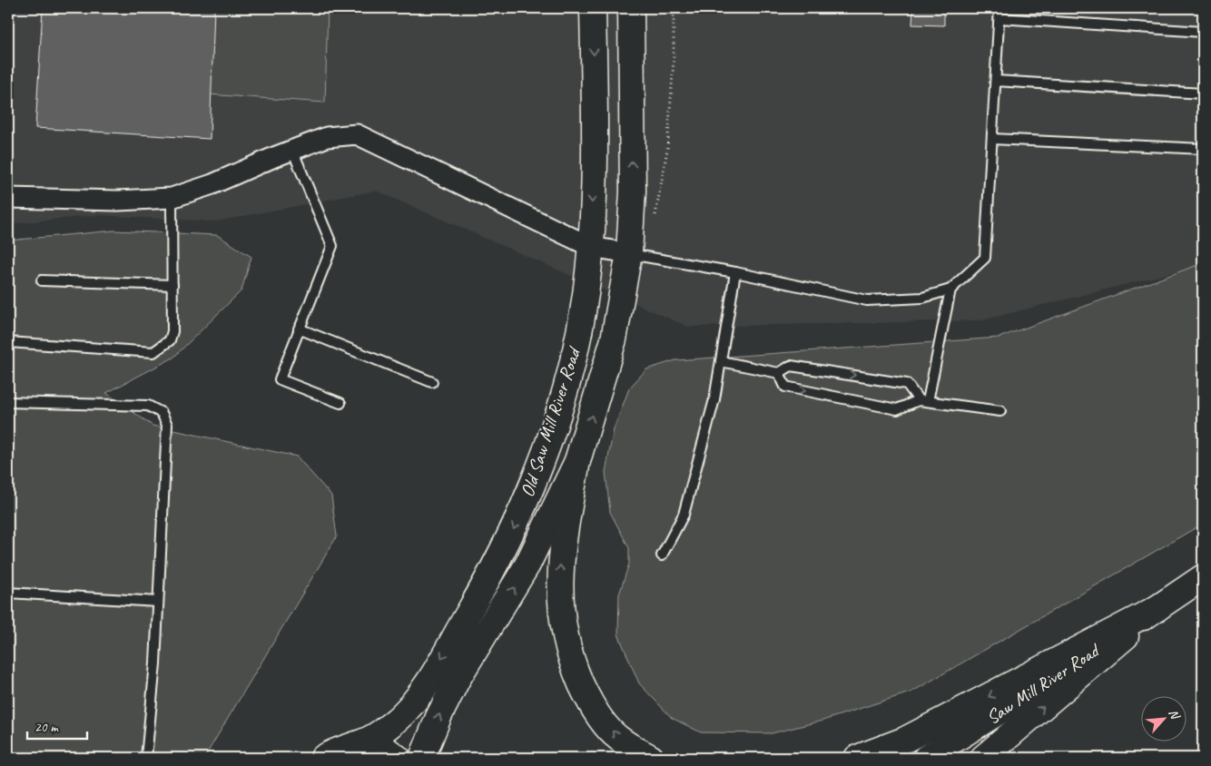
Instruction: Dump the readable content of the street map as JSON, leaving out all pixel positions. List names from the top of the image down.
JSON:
{
  "streets": {
    "street": ["Old Saw Mill River Road", "Saw Mill River Road"]
  },
  "scale_bar": "20 m",
  "north": "top right"
}
